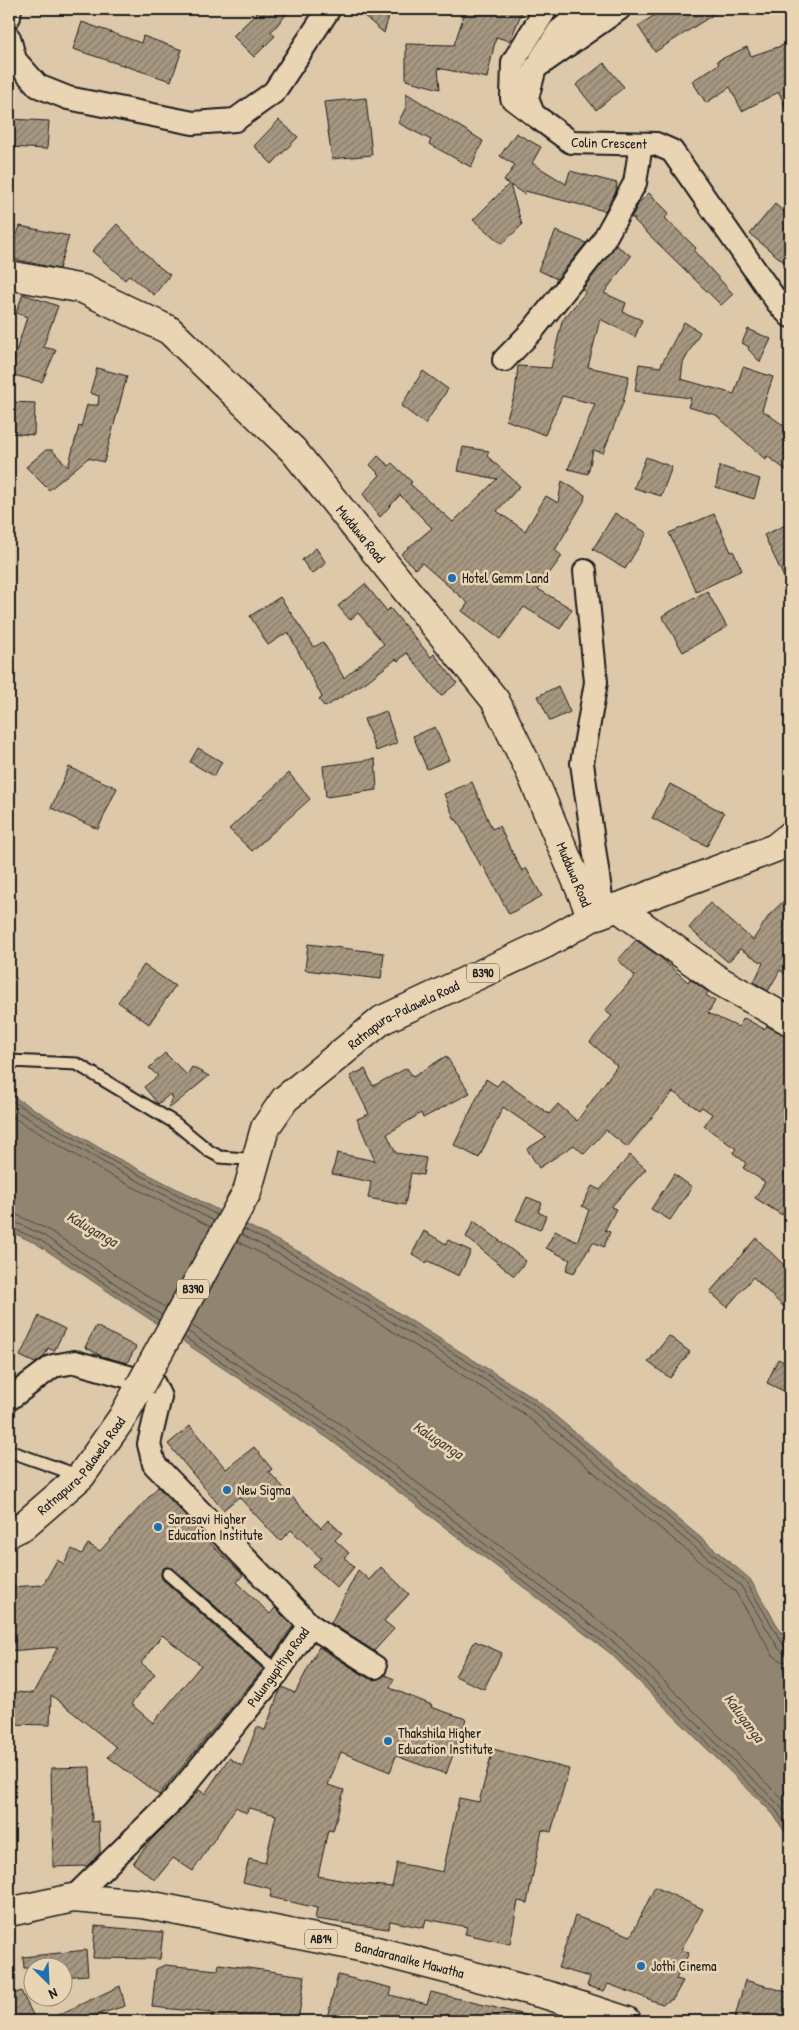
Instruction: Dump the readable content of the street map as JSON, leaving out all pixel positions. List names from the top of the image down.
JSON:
{
  "streets": {
    "main road": [
      "Mudduwa Road",
      "B390",
      "Ratnapura-Palawela Road",
      "AB14",
      "Bandaranaike Mawatha"
    ],
    "street": ["Colin Crescent", "Pulungupitiya Road"]
  },
  "crossings": [
    ["Mudduwa Road", "Ratnapura-Palawela Road"],
    ["Pulungupitiya Road", "Bandaranaike Mawatha"]
  ],
  "water": ["Kaluganga"],
  "places": [
    "Hotel Gemm Land",
    "New Sigma",
    "Sarasavi Higher Education Institute",
    "Thakshila Higher Education Institute",
    "Jothi Cinema"
  ],
  "north": "bottom right"
}
